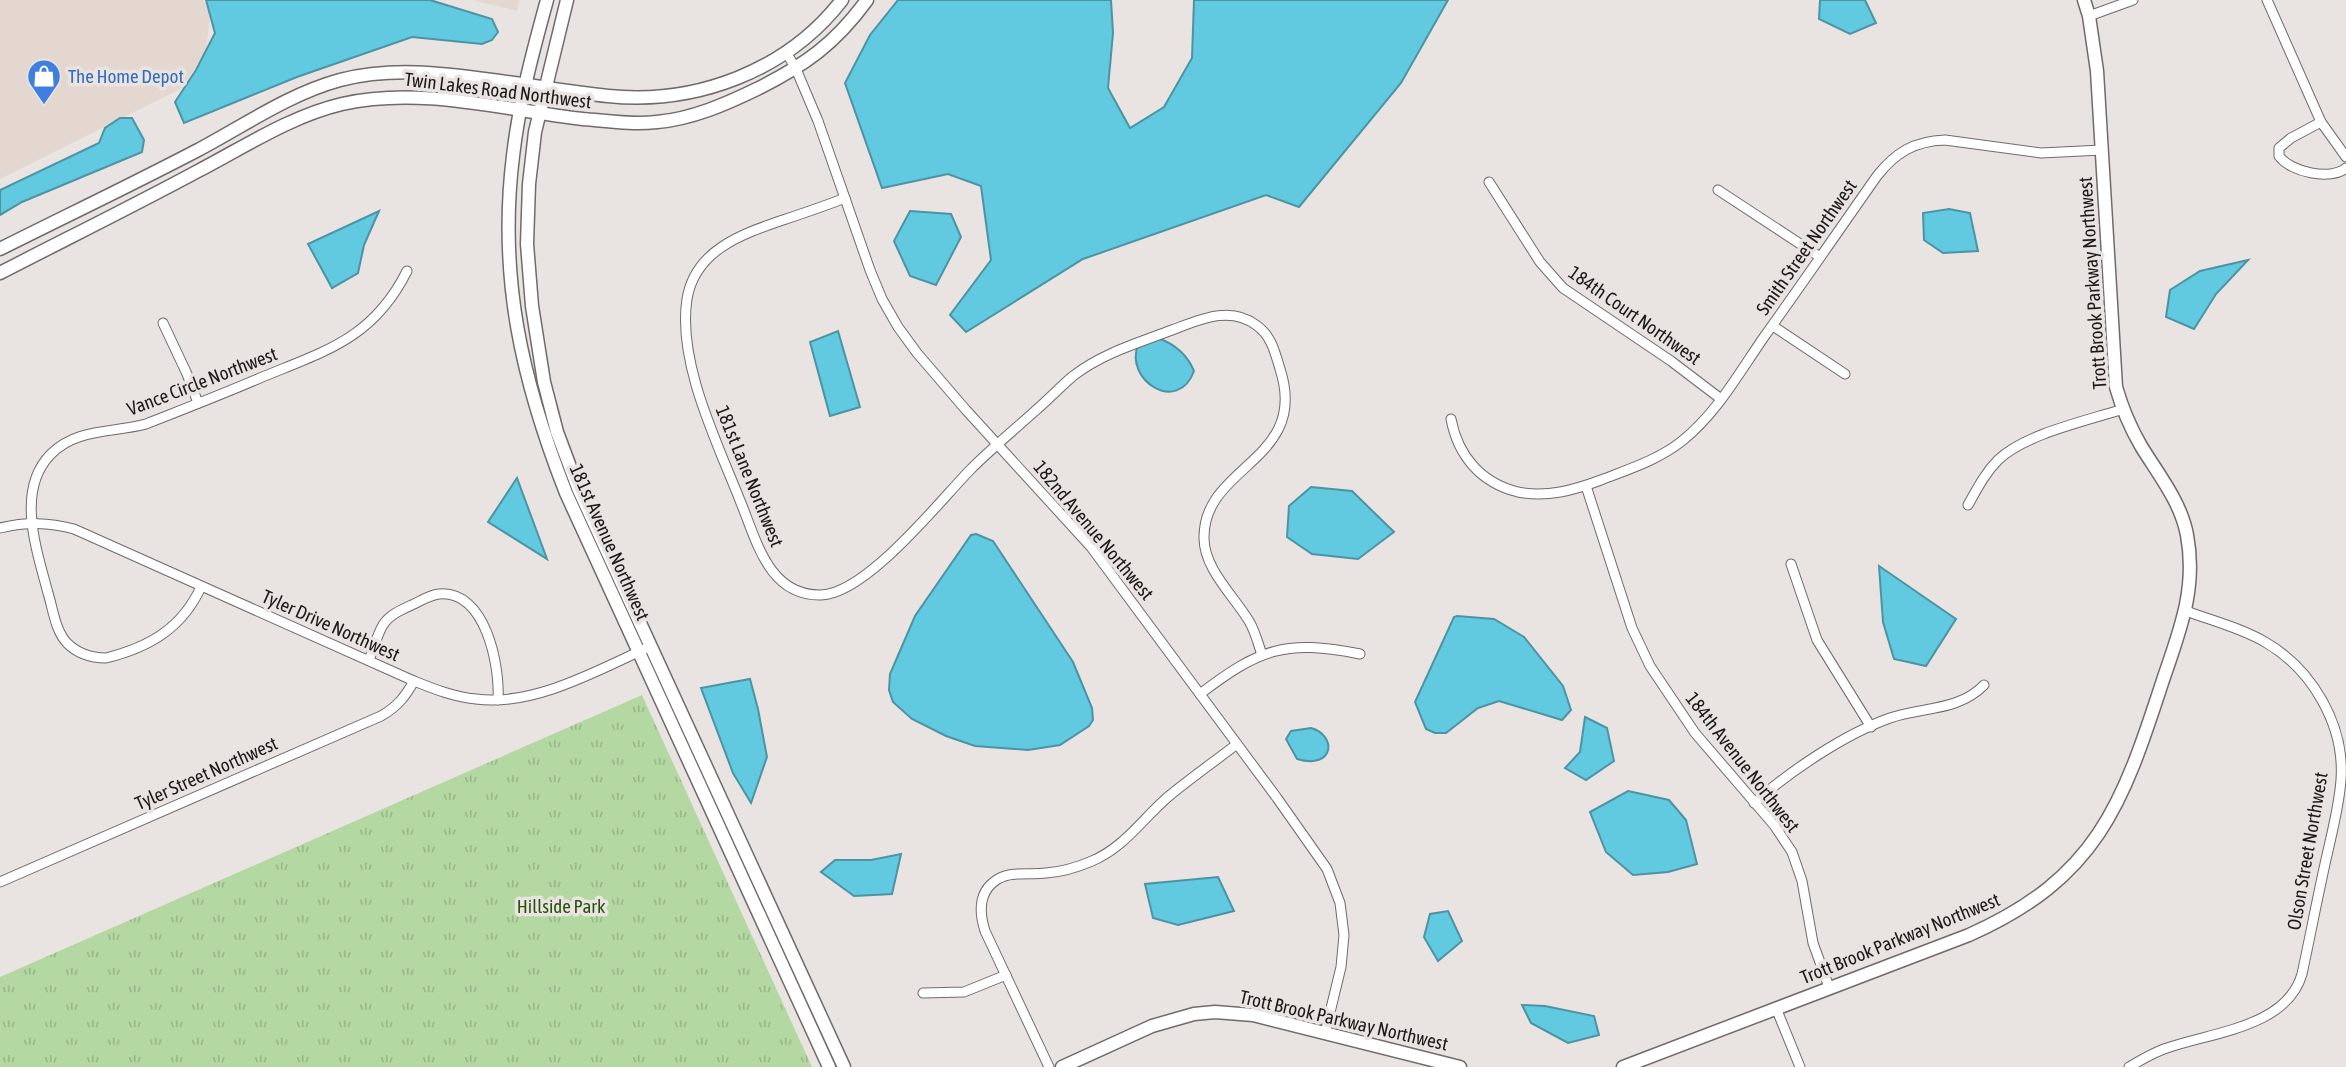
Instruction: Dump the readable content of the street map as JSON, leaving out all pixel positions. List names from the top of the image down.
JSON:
{
  "streets": {
    "main road": ["Twin Lakes Road Northwest", "Trott Brook Parkway Northwest", "181st Avenue Northwest"],
    "street": [
      "Smith Street Northwest",
      "184th Court Northwest",
      "Vance Circle Northwest",
      "181st Lane Northwest",
      "182nd Avenue Northwest",
      "Tyler Drive Northwest",
      "184th Avenue Northwest",
      "Tyler Street Northwest",
      "Olson Street Northwest"
    ]
  },
  "crossings": [
    ["Twin Lakes Road Northwest", "182nd Avenue Northwest"],
    ["Twin Lakes Road Northwest", "181st Avenue Northwest"],
    ["Smith Street Northwest", "Trott Brook Parkway Northwest"],
    ["Smith Street Northwest", "184th Court Northwest"],
    ["Smith Street Northwest", "184th Avenue Northwest"],
    ["Trott Brook Parkway Northwest", "182nd Avenue Northwest"],
    ["Trott Brook Parkway Northwest", "184th Avenue Northwest"],
    ["Trott Brook Parkway Northwest", "Olson Street Northwest"],
    ["Vance Circle Northwest", "Tyler Drive Northwest"],
    ["181st Lane Northwest", "182nd Avenue Northwest"],
    ["181st Avenue Northwest", "Tyler Drive Northwest"],
    ["Tyler Drive Northwest", "Tyler Street Northwest"]
  ],
  "parks": ["Hillside Park"],
  "places": {
    "shop": ["The Home Depot"]
  }
}
